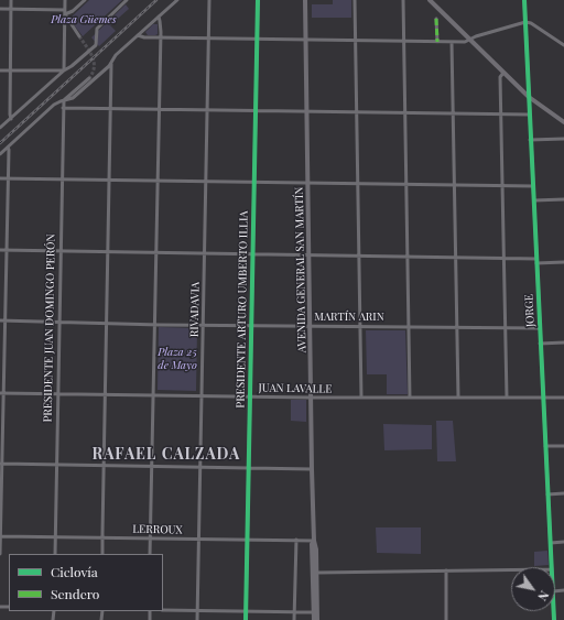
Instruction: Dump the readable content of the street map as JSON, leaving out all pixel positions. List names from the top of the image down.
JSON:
{
  "streets": {
    "main road": ["AVENIDA GENERAL SAN MARTÍN"],
    "street": [
      "RIVADAVIA",
      "PRESIDENTE ARTURO UMBERTO ILLIA",
      "JORGE",
      "MARTÍN ARIN",
      "PRESIDENTE JUAN DOMINGO PERÓN",
      "JUAN LAVALLE",
      "LERROUX"
    ]
  },
  "crossings": [
    ["AVENIDA GENERAL SAN MARTÍN", "MARTÍN ARIN"],
    ["AVENIDA GENERAL SAN MARTÍN", "JUAN LAVALLE"],
    ["AVENIDA GENERAL SAN MARTÍN", "LERROUX"],
    ["RIVADAVIA", "MARTÍN ARIN"],
    ["RIVADAVIA", "JUAN LAVALLE"],
    ["RIVADAVIA", "LERROUX"],
    ["PRESIDENTE ARTURO UMBERTO ILLIA", "MARTÍN ARIN"],
    ["PRESIDENTE ARTURO UMBERTO ILLIA", "JUAN LAVALLE"],
    ["PRESIDENTE ARTURO UMBERTO ILLIA", "LERROUX"],
    ["JORGE", "MARTÍN ARIN"],
    ["JORGE", "JUAN LAVALLE"],
    ["MARTÍN ARIN", "PRESIDENTE JUAN DOMINGO PERÓN"],
    ["PRESIDENTE JUAN DOMINGO PERÓN", "JUAN LAVALLE"],
    ["PRESIDENTE JUAN DOMINGO PERÓN", "LERROUX"]
  ],
  "districts": ["RAFAEL CALZADA"],
  "parks": ["Plaza Güemes", "Plaza 25 de Mayo"],
  "legend": ["Ciclovía", "Sendero"],
  "north": "bottom right"
}
